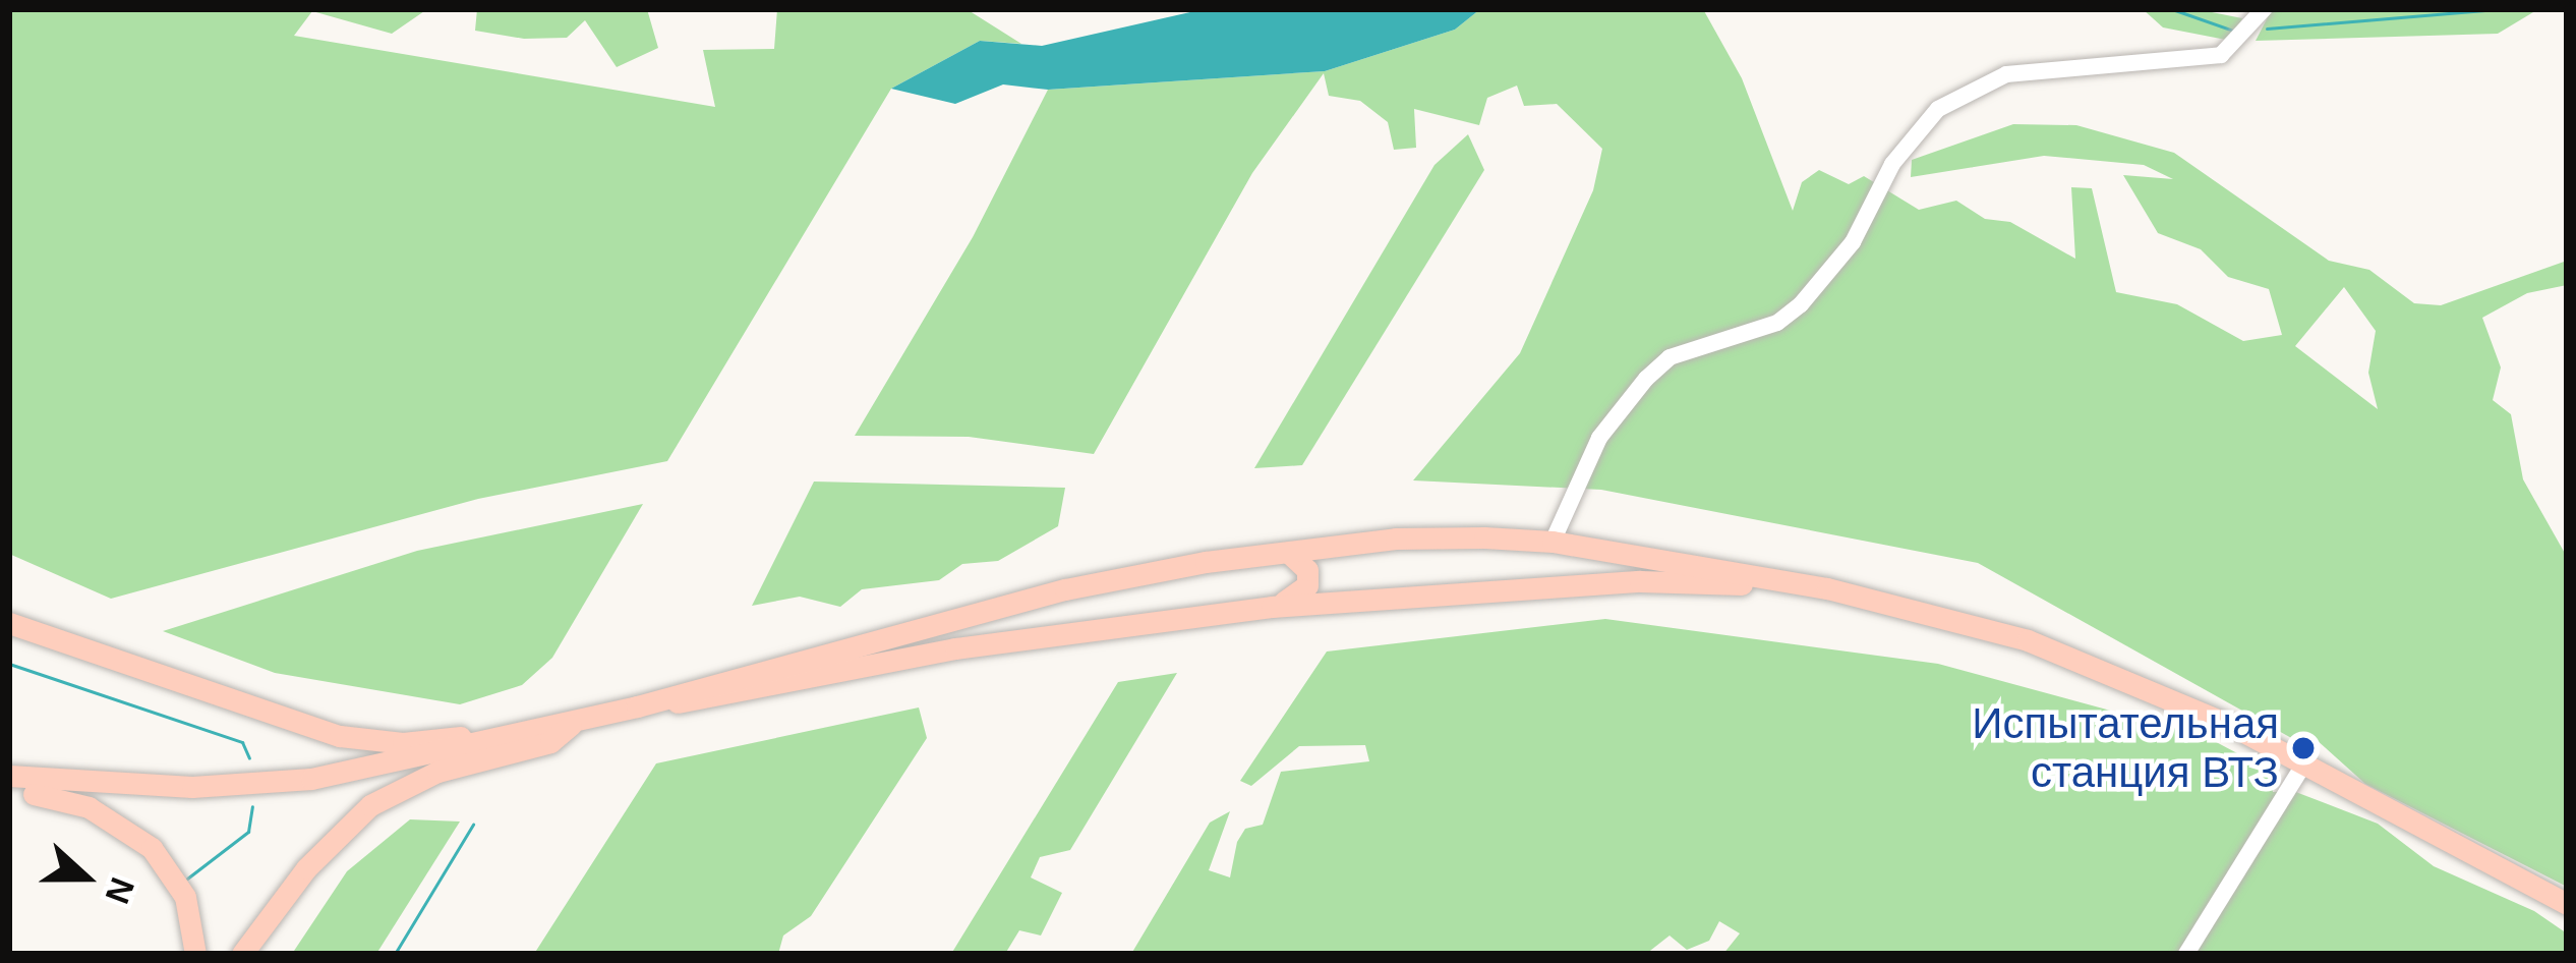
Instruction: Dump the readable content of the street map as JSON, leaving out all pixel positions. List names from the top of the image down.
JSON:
{
  "places": ["Испытательная станция ВТЗ"],
  "north": "right"
}
